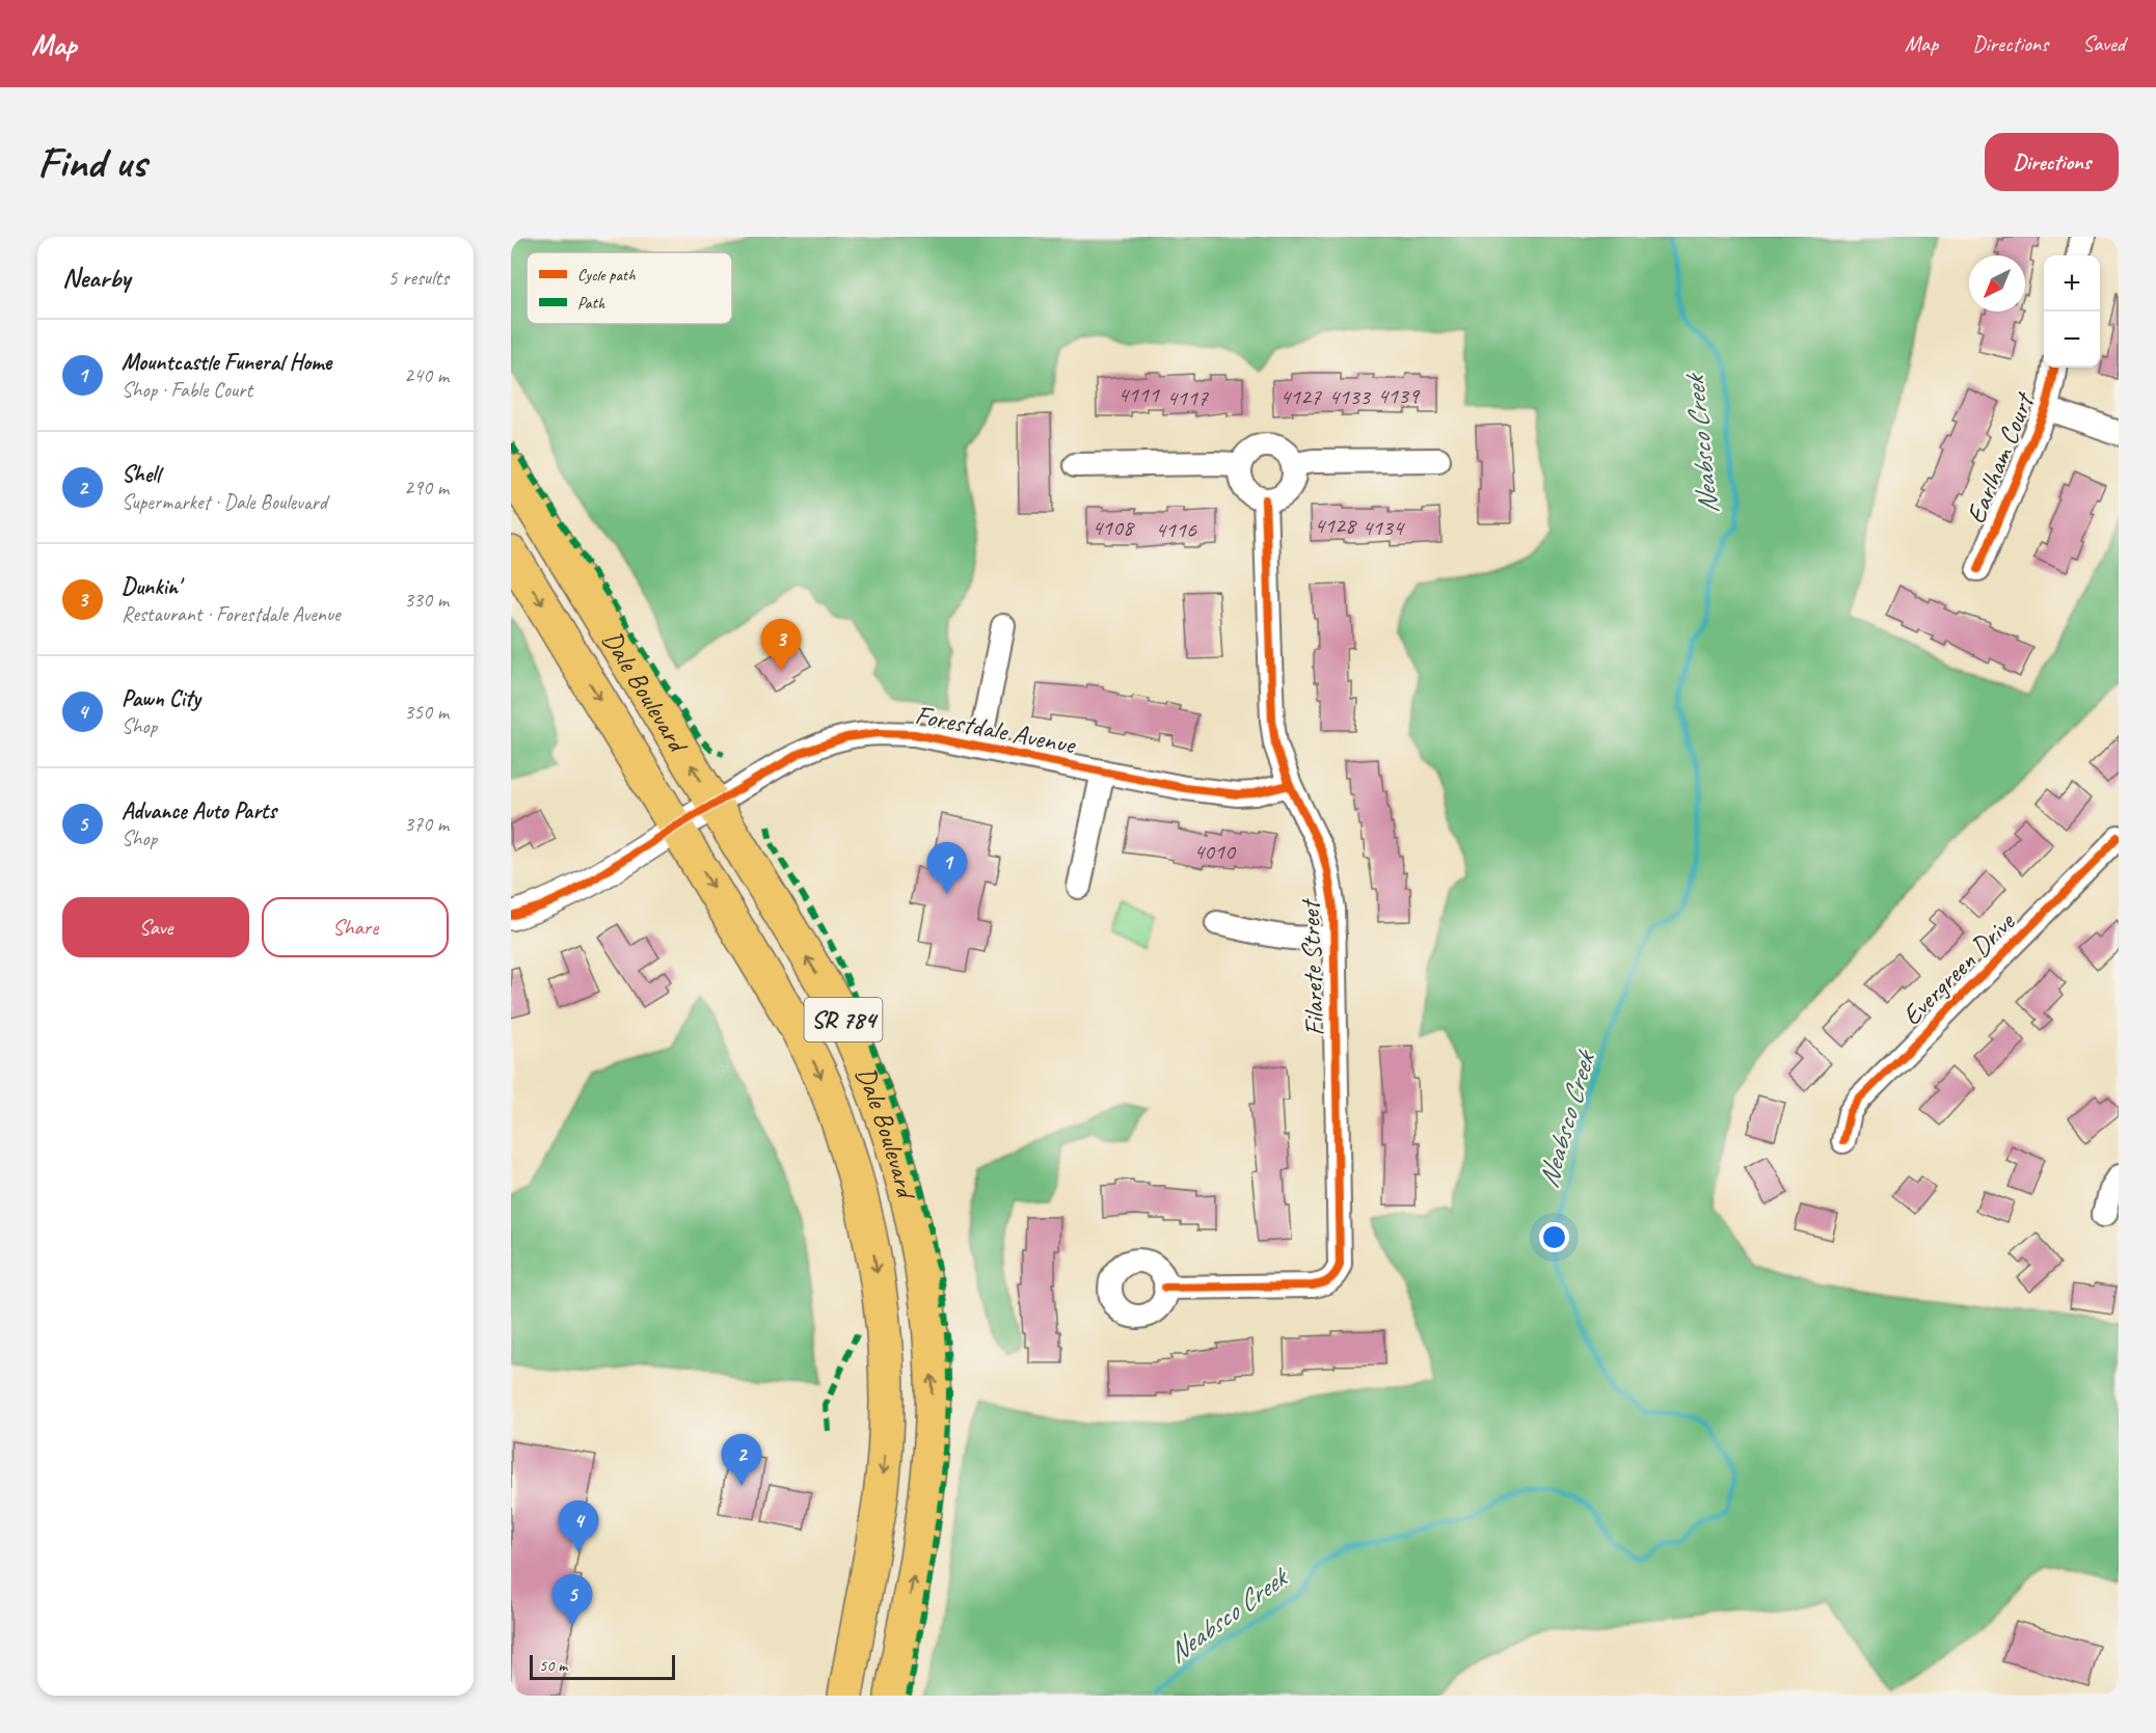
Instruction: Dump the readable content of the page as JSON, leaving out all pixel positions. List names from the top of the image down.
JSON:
{
  "streets": {
    "main road": ["Dale Boulevard", "SR 784"],
    "street": [
      "Earlham Court",
      "Forestdale Avenue",
      "Filarete Street",
      "Evergreen Drive"
    ]
  },
  "crossings": [
    ["Dale Boulevard", "Forestdale Avenue"],
    ["Forestdale Avenue", "Filarete Street"]
  ],
  "water": ["Neabsco Creek"],
  "house_numbers": [
    "4111",
    "4139",
    "4127",
    "4133",
    "4117",
    "4128",
    "4108",
    "4134",
    "4116",
    "4010"
  ],
  "legend": ["Cycle path", "Path"],
  "scale_bar": "50 m",
  "north": "bottom left",
  "page": {
    "header": "Map",
    "nav": ["Map", "Directions", "Saved"],
    "buttons": [
      "Directions",
      ["Save", "Share"]
    ],
    "title": "Find us",
    "heading": ["Nearby", "5 results"],
    "map_buttons": ["+", "−"],
    "list": [
      {
        "mark": "1",
        "name": "Mountcastle Funeral Home",
        "note": "Shop · Fable Court",
        "value": "240 m"
      },
      {
        "mark": "2",
        "name": "Shell",
        "note": "Supermarket · Dale Boulevard",
        "value": "290 m"
      },
      {
        "mark": "3",
        "name": "Dunkin'",
        "note": "Restaurant · Forestdale Avenue",
        "value": "330 m"
      },
      {
        "mark": "4",
        "name": "Pawn City",
        "note": "Shop",
        "value": "350 m"
      },
      {
        "mark": "5",
        "name": "Advance Auto Parts",
        "note": "Shop",
        "value": "370 m"
      }
    ],
    "pins": [
      "3",
      "1",
      "2",
      "4",
      "5"
    ],
    "scale": "50 m"
  }
}
